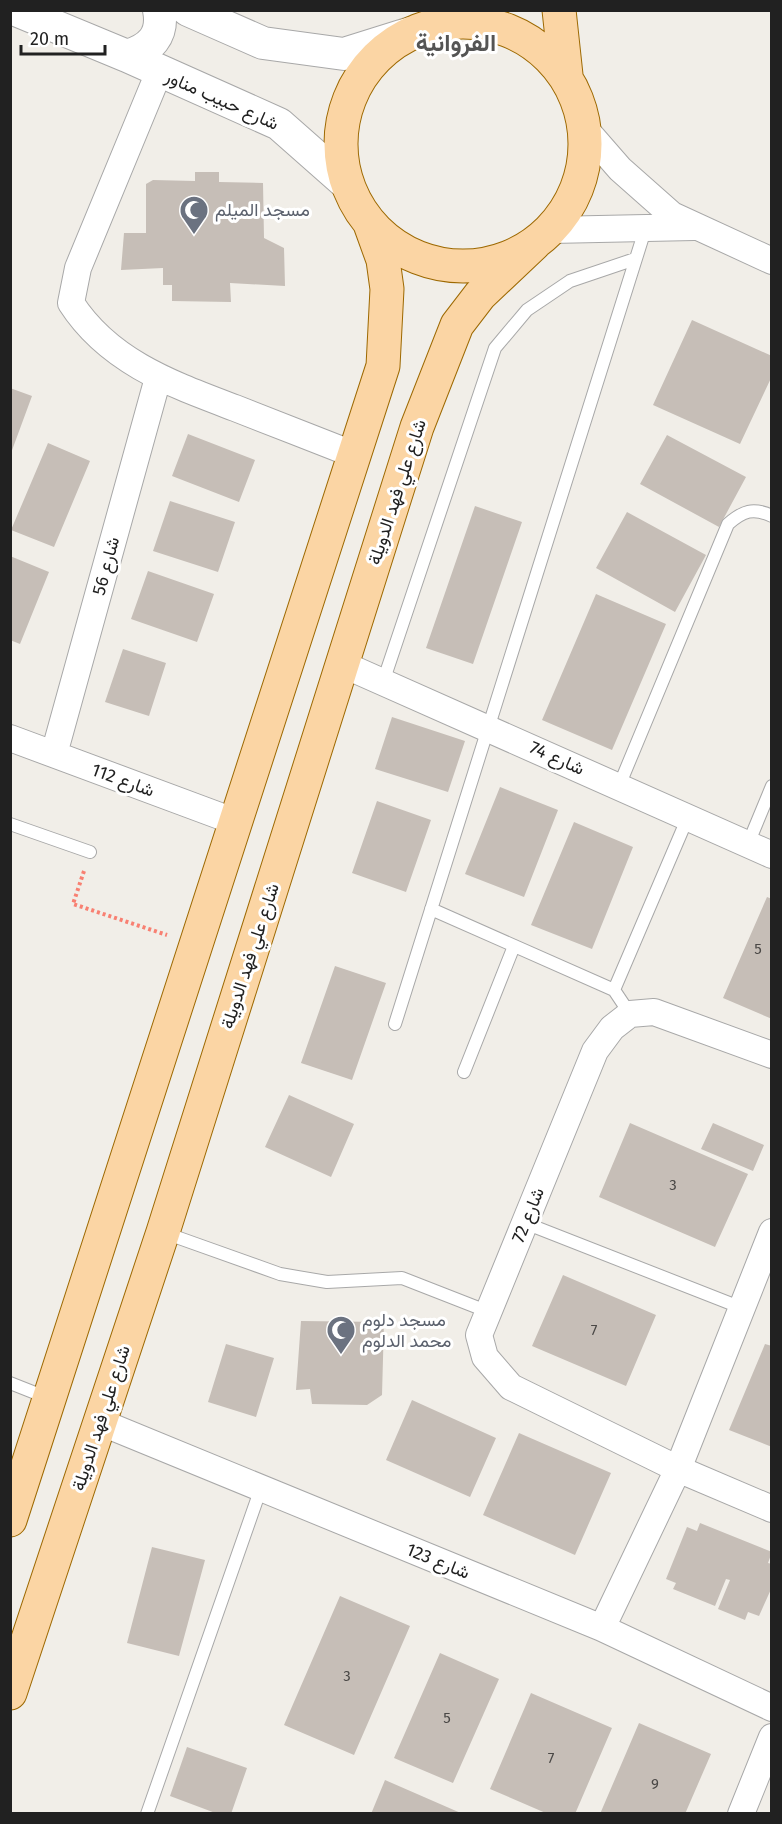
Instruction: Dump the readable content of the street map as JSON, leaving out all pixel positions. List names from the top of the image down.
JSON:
{
  "streets": {
    "main road": ["شارع علي فهد الدويلة"],
    "street": [
      "شارع حبيب مناور",
      "شارع 56",
      "شارع 74",
      "شارع 112",
      "شارع 72",
      "شارع 123"
    ]
  },
  "crossings": [
    ["شارع علي فهد الدويلة", "شارع 74"],
    ["شارع علي فهد الدويلة", "شارع 123"],
    ["شارع 56", "شارع 112"]
  ],
  "districts": ["الفروانية"],
  "places": {
    "mosque": ["مسجد الميلم", "مسجد دلوم محمد الدلوم"]
  },
  "house_numbers": [
    "5",
    "3",
    "7",
    "3",
    "5",
    "7",
    "9"
  ],
  "scale_bar": "20 m"
}
